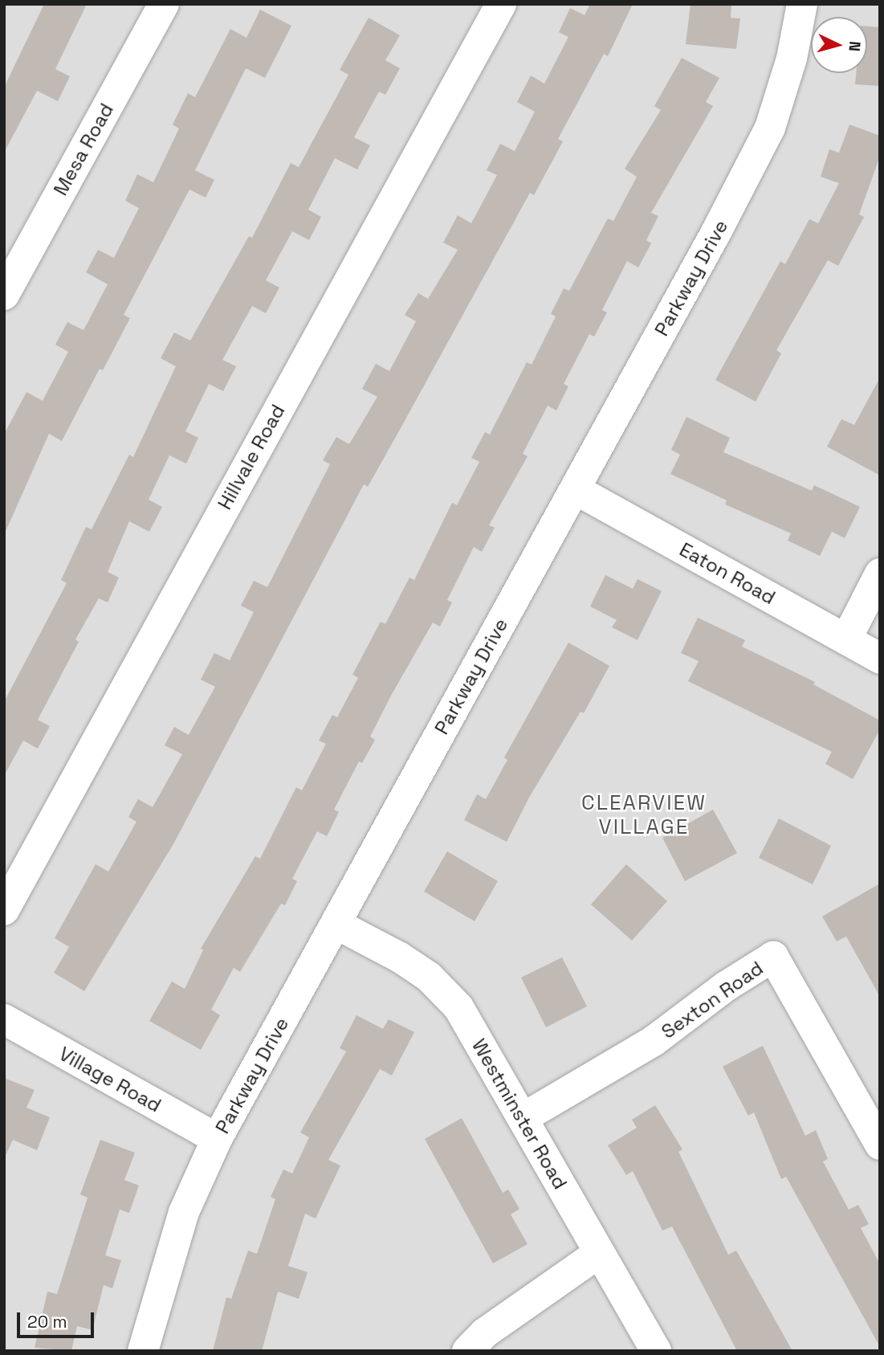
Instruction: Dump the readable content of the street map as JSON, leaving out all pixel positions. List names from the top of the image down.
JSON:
{
  "streets": {
    "street": [
      "Mesa Road",
      "Parkway Drive",
      "Hillvale Road",
      "Eaton Road",
      "Sexton Road",
      "Village Road",
      "Westminster Road"
    ]
  },
  "crossings": [
    ["Parkway Drive", "Eaton Road"],
    ["Parkway Drive", "Village Road"],
    ["Parkway Drive", "Westminster Road"],
    ["Sexton Road", "Westminster Road"]
  ],
  "districts": ["CLEARVIEW VILLAGE"],
  "scale_bar": "20 m",
  "north": "right"
}
